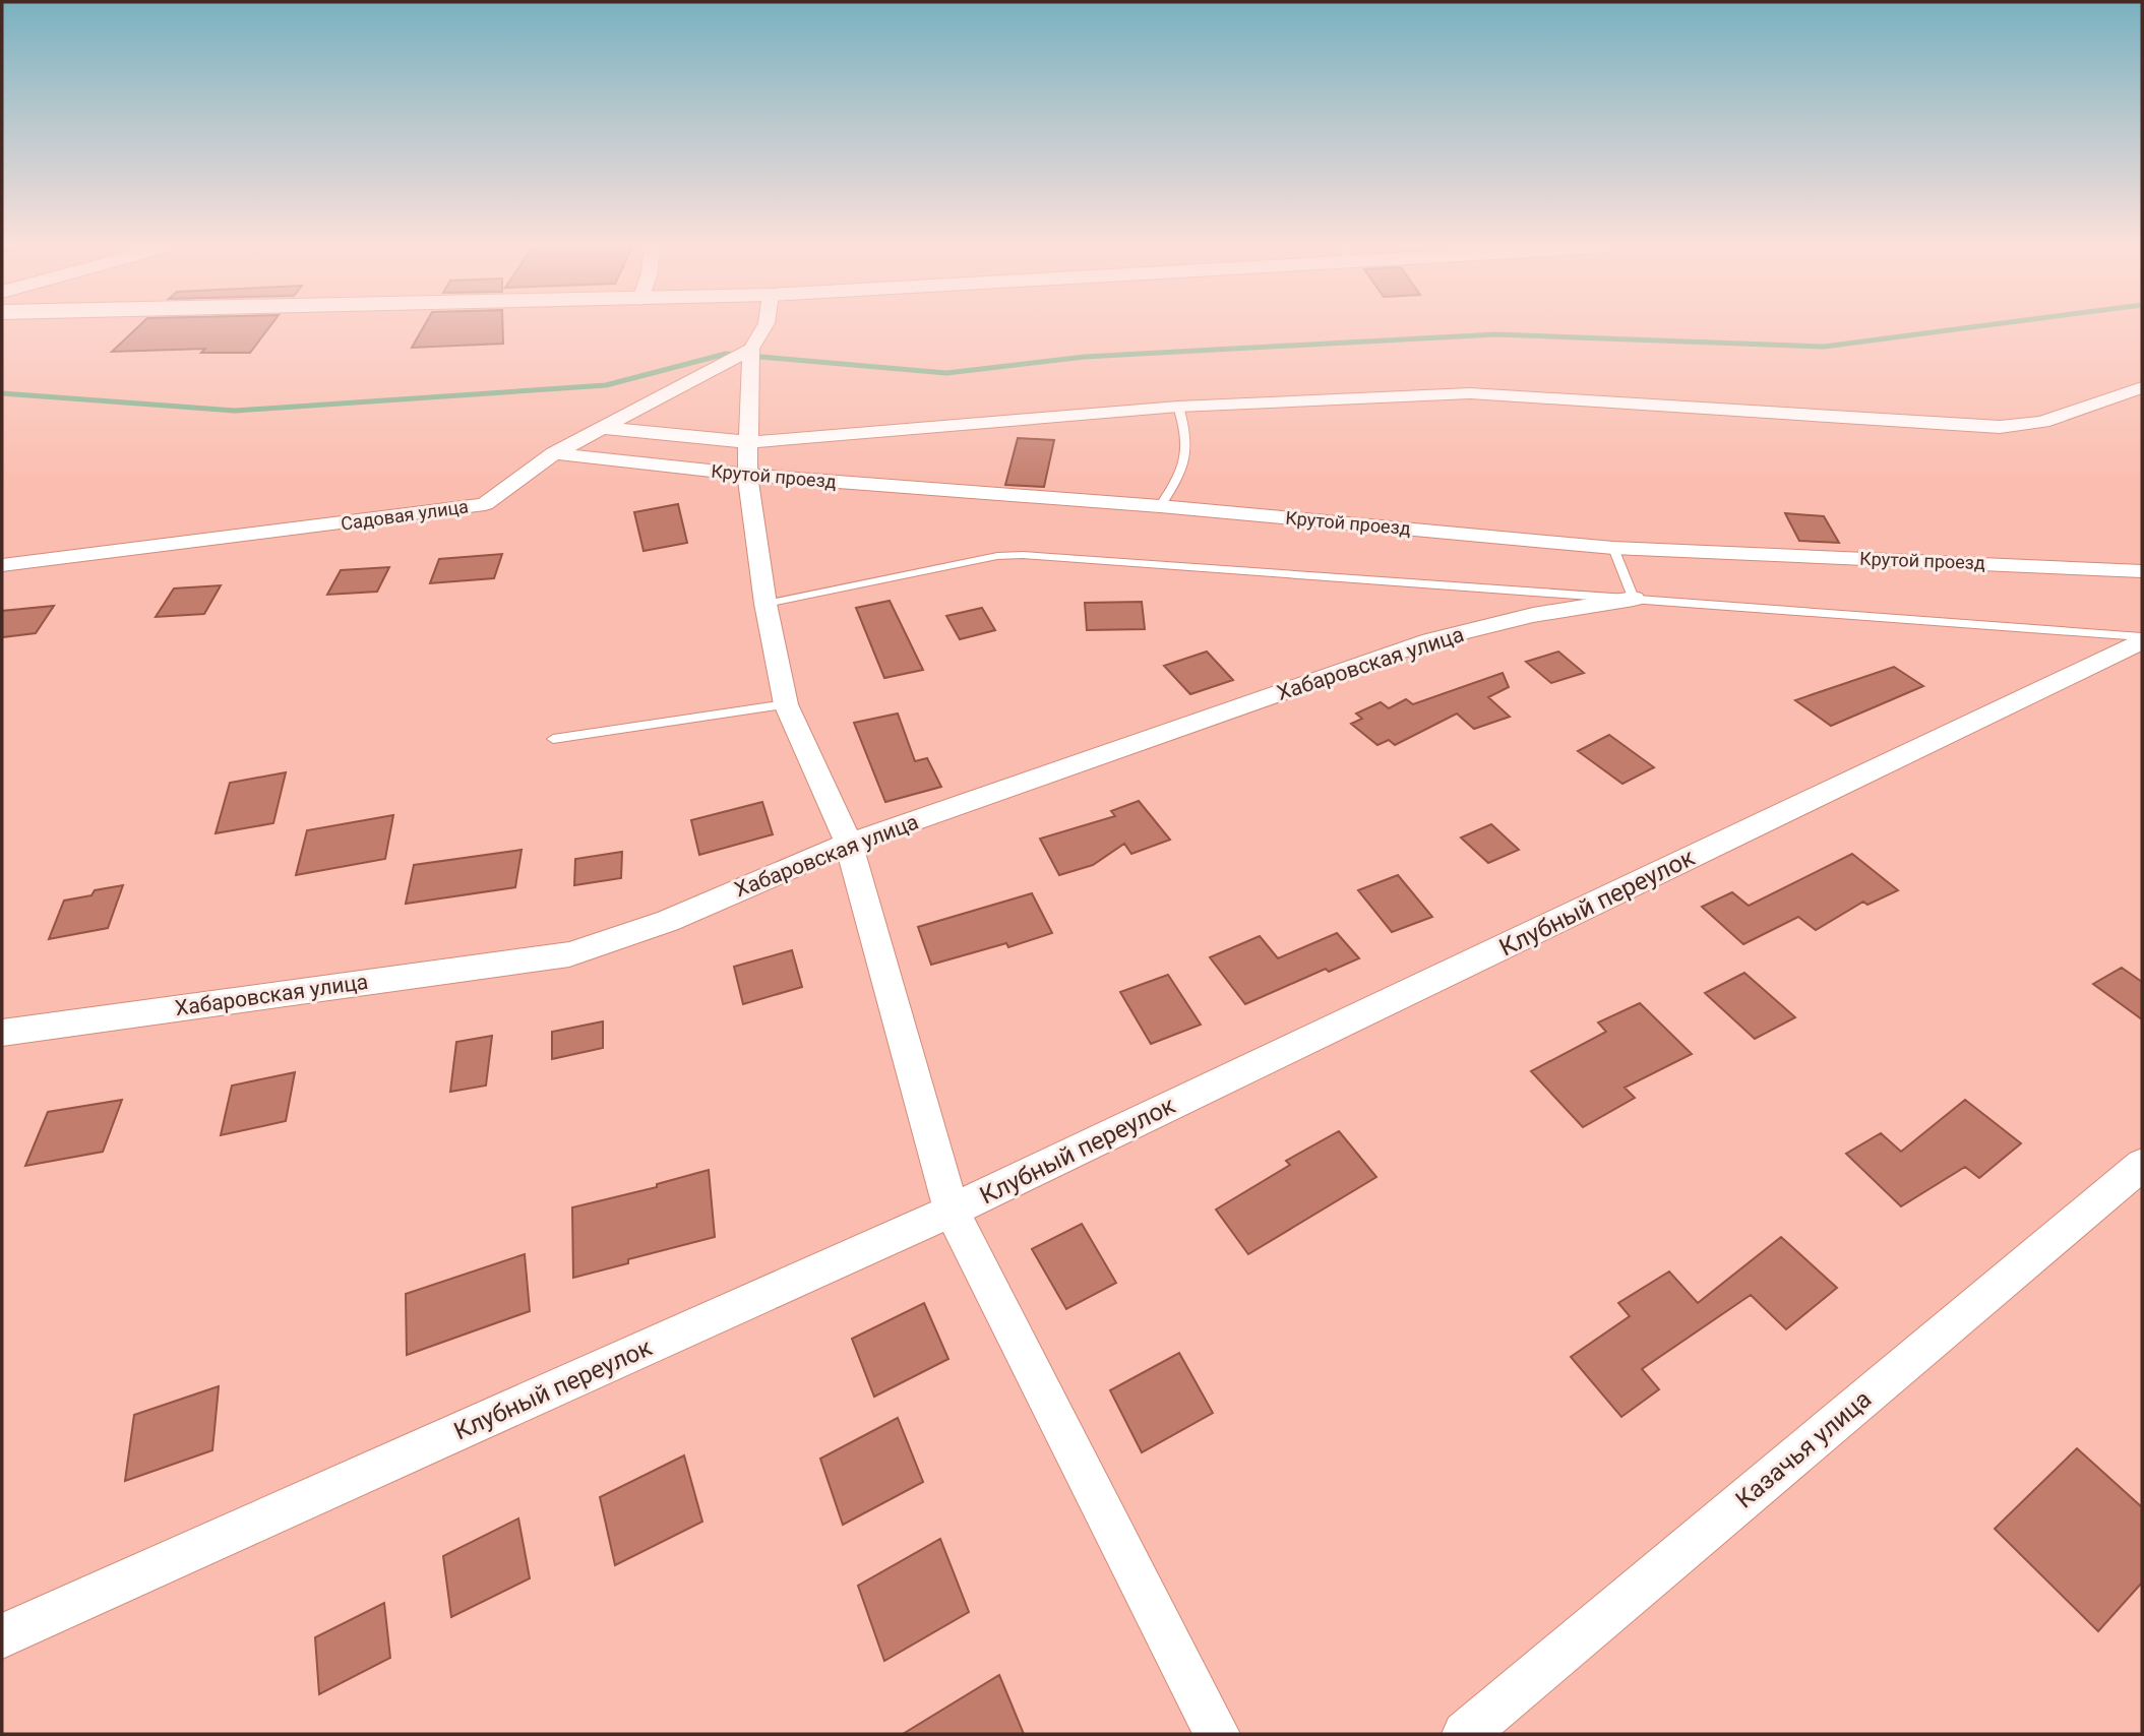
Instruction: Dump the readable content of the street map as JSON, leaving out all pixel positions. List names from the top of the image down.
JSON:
{
  "streets": {
    "street": [
      "Крутой проезд",
      "Садовая улица",
      "Хабаровская улица",
      "Клубный переулок",
      "Казачья улица"
    ]
  },
  "crossings": [
    ["Крутой проезд", "Садовая улица"]
  ]
}
